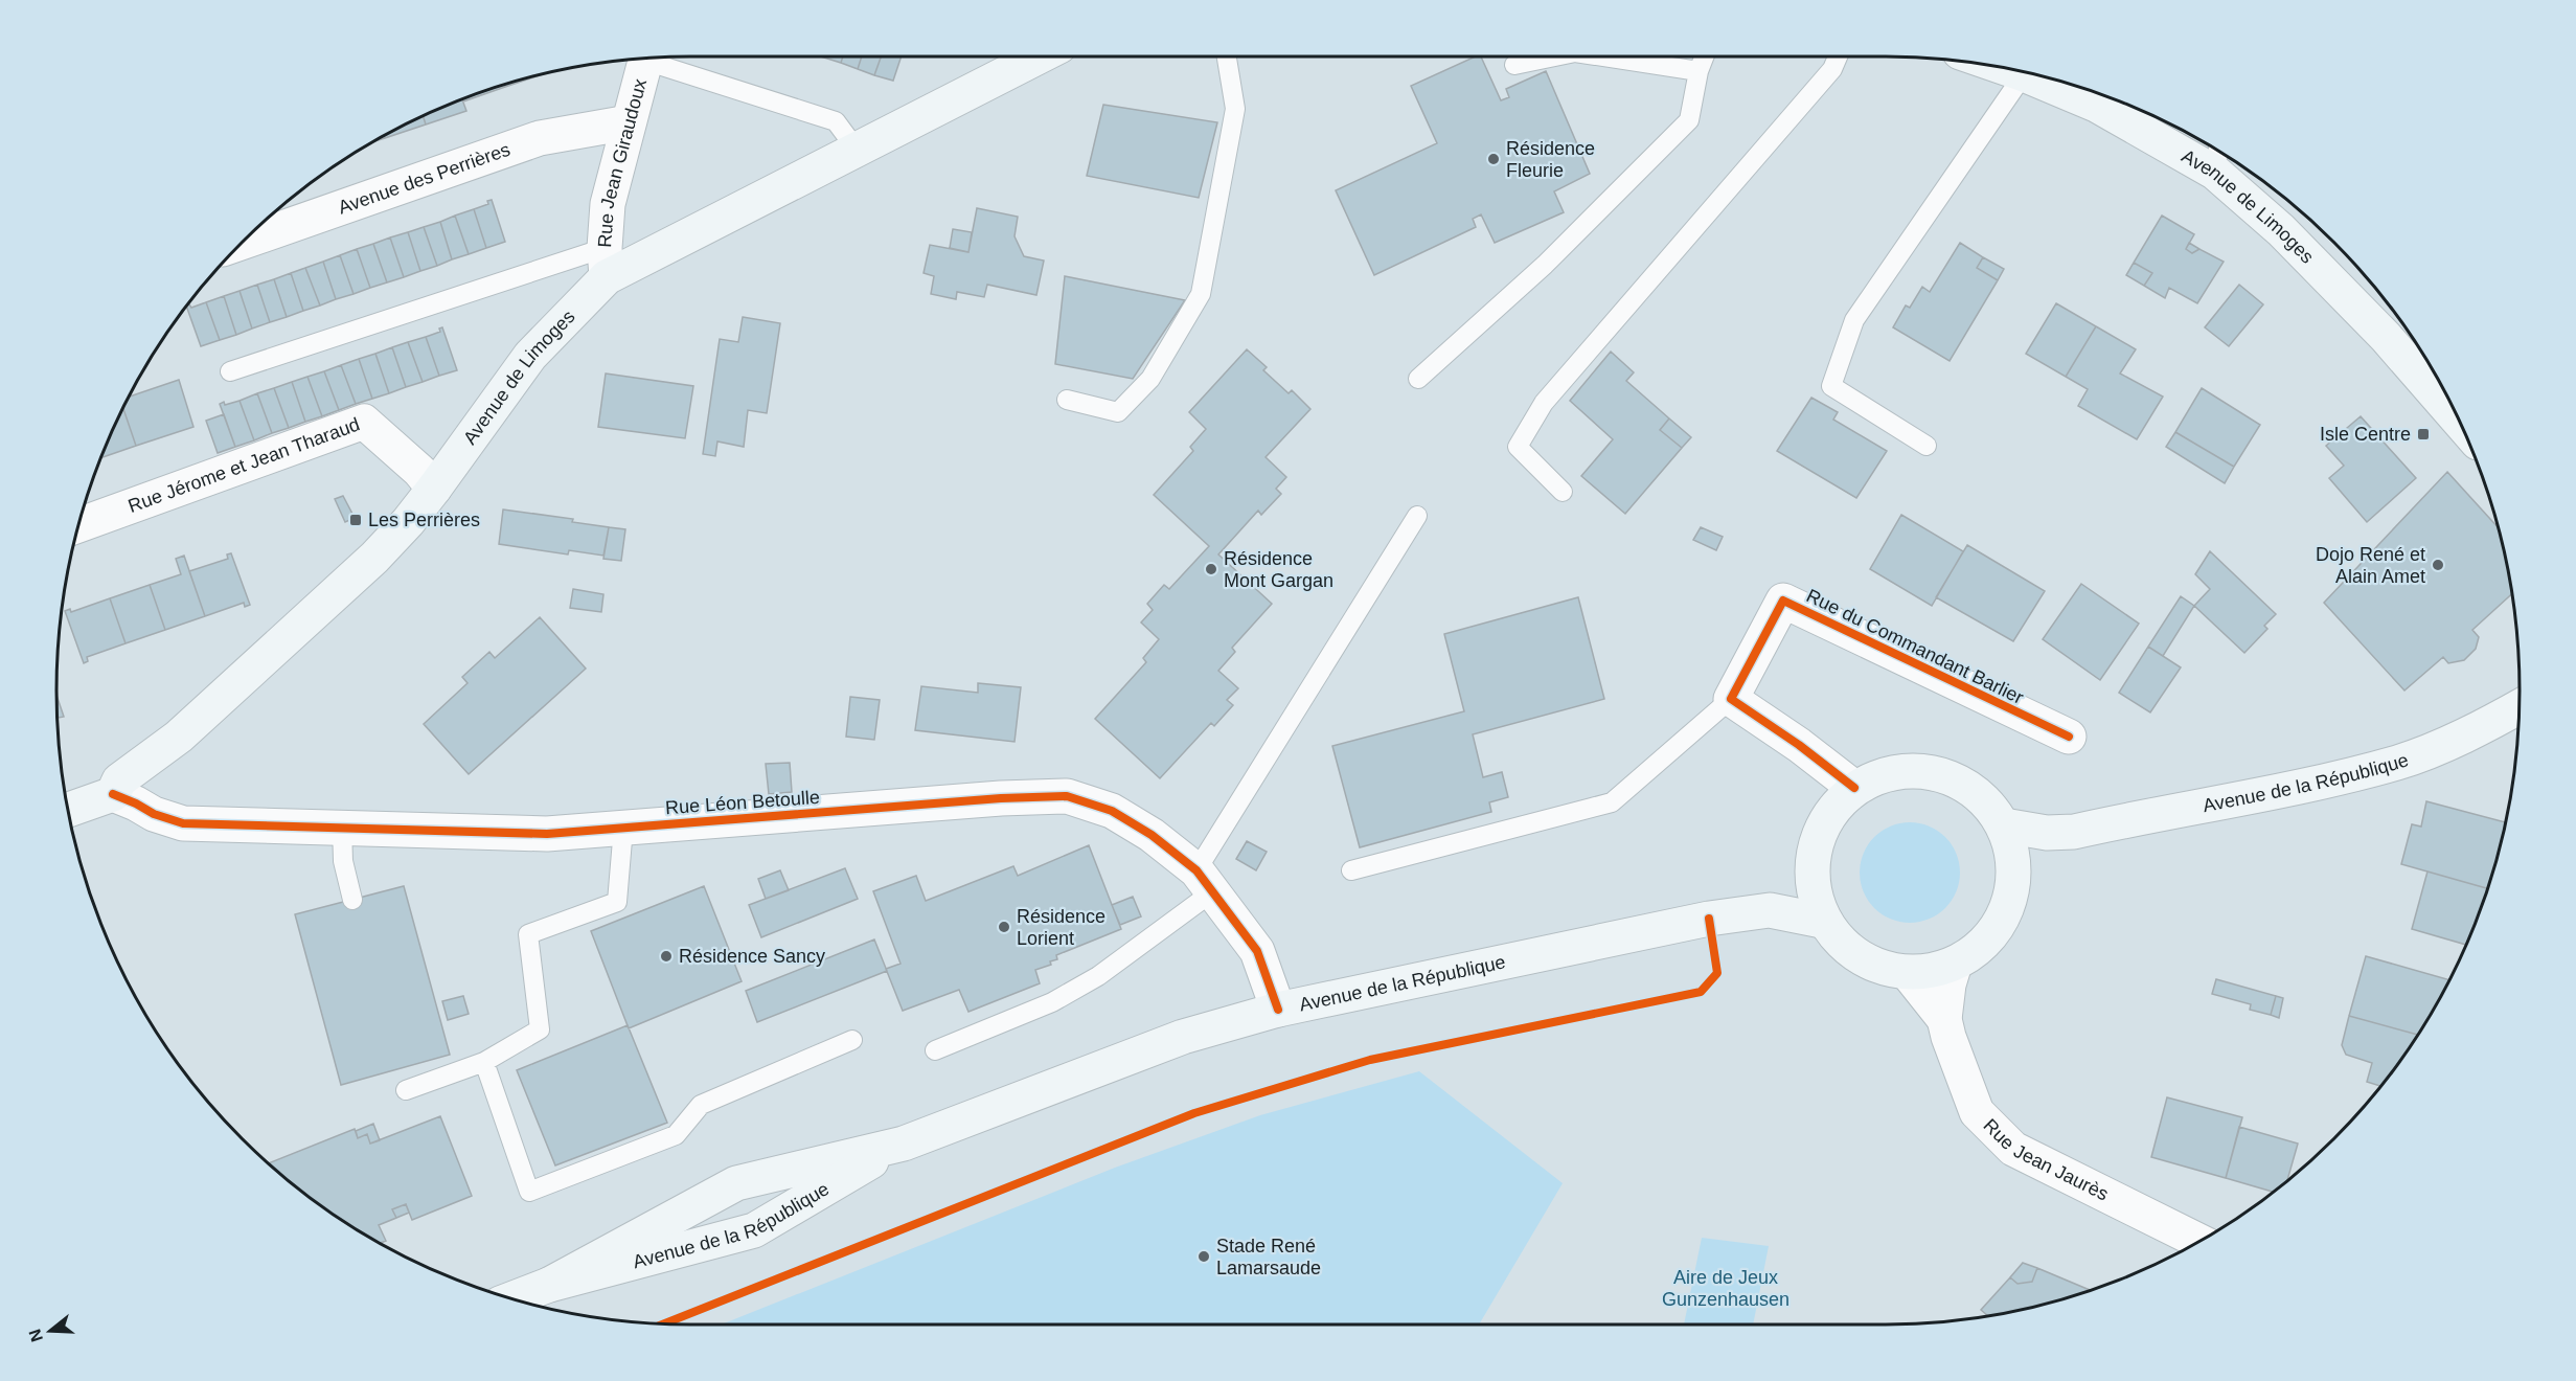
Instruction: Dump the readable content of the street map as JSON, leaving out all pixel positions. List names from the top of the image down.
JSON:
{
  "streets": {
    "main road": ["Avenue de Limoges", "Avenue de la République"],
    "street": [
      "Rue Jean Giraudoux",
      "Avenue des Perrières",
      "Rue Jérome et Jean Tharaud",
      "Rue du Commandant Barlier",
      "Rue Léon Betoulle",
      "Rue Jean Jaurès"
    ]
  },
  "crossings": [
    ["Rue Jean Giraudoux", "Avenue des Perrières"],
    ["Rue Jean Giraudoux", "Avenue de Limoges"],
    ["Avenue de Limoges", "Rue Jérome et Jean Tharaud"],
    ["Avenue de Limoges", "Rue Léon Betoulle"],
    ["Avenue de la République", "Rue Léon Betoulle"],
    ["Avenue de la République", "Rue Jean Jaurès"]
  ],
  "parks": ["Aire de Jeux Gunzenhausen"],
  "places": {
    "other": [
      "Résidence Fleurie",
      "Dojo René et Alain Amet",
      "Résidence Mont Gargan",
      "Résidence Lorient",
      "Résidence Sancy",
      "Stade René Lamarsaude"
    ],
    "transit": ["Isle Centre", "Les Perrières"]
  },
  "north": "left"
}
